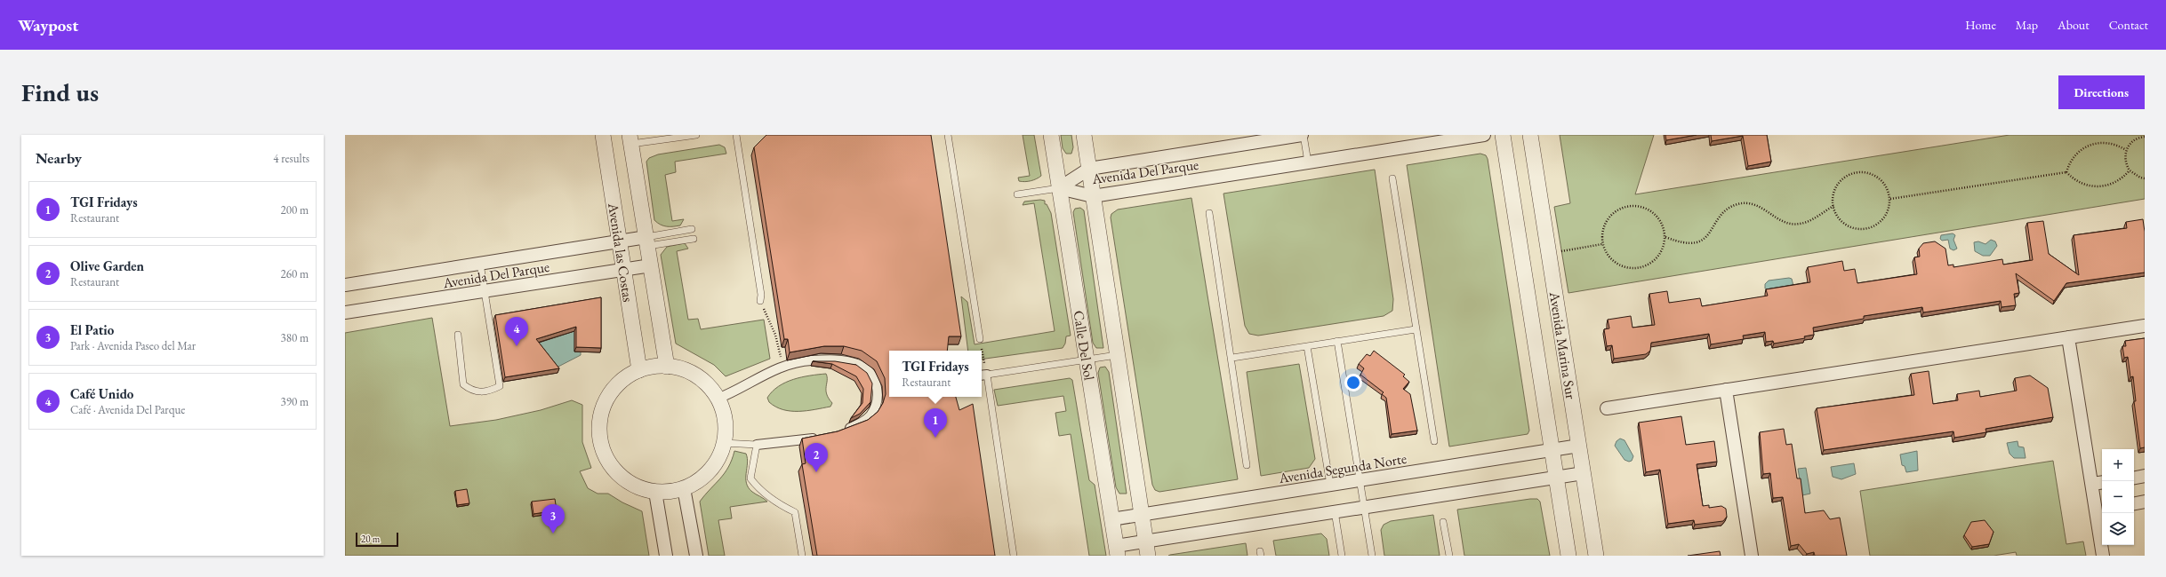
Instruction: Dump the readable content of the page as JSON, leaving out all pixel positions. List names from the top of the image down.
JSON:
{
  "streets": {
    "street": [
      "Avenida Del Parque",
      "Avenida las Costas",
      "Calle Del Sol",
      "Avenida Marina Sur",
      "Avenida Segunda Norte"
    ]
  },
  "crossings": [
    ["Avenida Del Parque", "Avenida las Costas"],
    ["Avenida Del Parque", "Calle Del Sol"],
    ["Calle Del Sol", "Avenida Segunda Norte"],
    ["Avenida Marina Sur", "Avenida Segunda Norte"]
  ],
  "scale_bar": "20 m",
  "page": {
    "header": "Waypost",
    "nav": [
      "Home",
      "Map",
      "About",
      "Contact"
    ],
    "buttons": "Directions",
    "title": "Find us",
    "heading": ["Nearby", "4 results"],
    "list": [
      {
        "mark": "1",
        "name": "TGI Fridays",
        "note": "Restaurant",
        "value": "200 m"
      },
      {
        "mark": "2",
        "name": "Olive Garden",
        "note": "Restaurant",
        "value": "260 m"
      },
      {
        "mark": "3",
        "name": "El Patio",
        "note": "Park · Avenida Paseo del Mar",
        "value": "380 m"
      },
      {
        "mark": "4",
        "name": "Café Unido",
        "note": "Café · Avenida Del Parque",
        "value": "390 m"
      }
    ],
    "pins": [
      "4",
      "1",
      "2",
      "3"
    ],
    "popup": ["TGI Fridays", "Restaurant"],
    "map_buttons": ["+", "−"],
    "scale": "20 m"
  }
}
